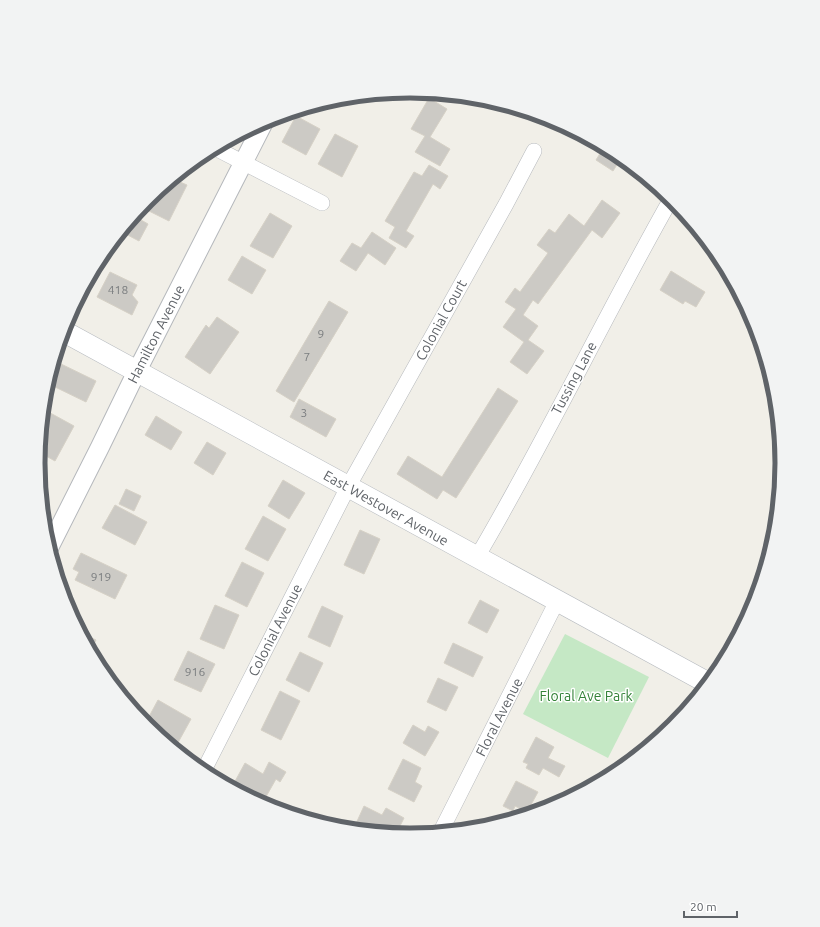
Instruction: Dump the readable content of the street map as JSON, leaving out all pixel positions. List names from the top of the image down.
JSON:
{
  "streets": {
    "main road": ["East Westover Avenue"],
    "street": [
      "Colonial Court",
      "Hamilton Avenue",
      "Tussing Lane",
      "Colonial Avenue",
      "Floral Avenue"
    ]
  },
  "crossings": [
    ["Colonial Court", "East Westover Avenue"],
    ["Colonial Court", "Colonial Avenue"],
    ["Hamilton Avenue", "East Westover Avenue"],
    ["Tussing Lane", "East Westover Avenue"],
    ["East Westover Avenue", "Colonial Avenue"],
    ["East Westover Avenue", "Floral Avenue"]
  ],
  "parks": ["Floral Ave Park"],
  "house_numbers": [
    "418",
    "9",
    "7",
    "3",
    "919",
    "916"
  ],
  "scale_bar": "20 m"
}
